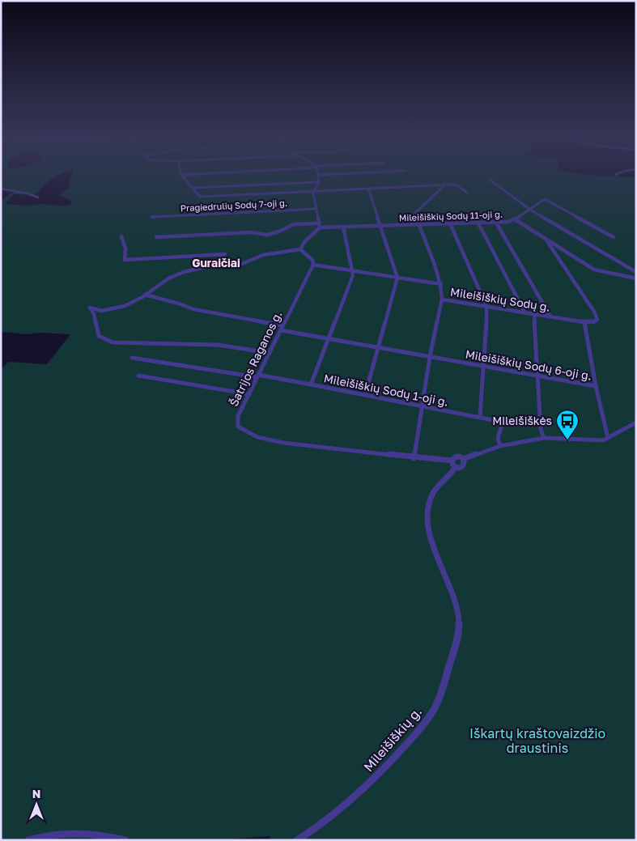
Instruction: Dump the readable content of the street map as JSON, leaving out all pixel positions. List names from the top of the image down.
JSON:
{
  "streets": {
    "street": [
      "Pragiedrulių Sodų 7-oji g.",
      "Mileišiškių Sodų 11-oji g.",
      "Mileišiškių Sodų g.",
      "Šatrijos Raganos g.",
      "Mileišiškių Sodų 6-oji g.",
      "Mileišiškių Sodų 1-oji g.",
      "Mileišiškių g."
    ]
  },
  "crossings": [
    ["Mileišiškių Sodų 11-oji g.", "Mileišiškių Sodų 1-oji g."],
    ["Mileišiškių Sodų g.", "Šatrijos Raganos g."],
    ["Mileišiškių Sodų g.", "Mileišiškių Sodų 6-oji g."],
    ["Mileišiškių Sodų g.", "Mileišiškių Sodų 1-oji g."],
    ["Šatrijos Raganos g.", "Mileišiškių Sodų 6-oji g."],
    ["Šatrijos Raganos g.", "Mileišiškių g."],
    ["Mileišiškių Sodų 6-oji g.", "Mileišiškių Sodų 1-oji g."]
  ],
  "districts": ["Guraičiai"],
  "parks": ["Iškartų kraštovaizdžio draustinis"],
  "places": {
    "bus stop": ["Mileišiškės"]
  },
  "north": "top"
}
